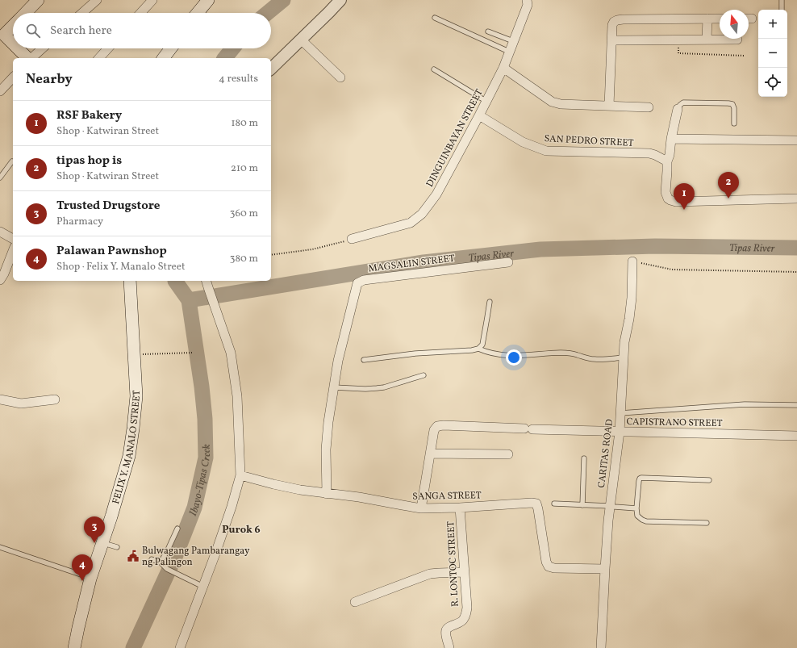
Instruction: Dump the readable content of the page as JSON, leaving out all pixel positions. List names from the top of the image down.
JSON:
{
  "streets": {
    "main road": ["FELIX Y. MANALO STREET"],
    "street": [
      "DINGUINBAYAN STREET",
      "SAN PEDRO STREET",
      "MAGSALIN STREET",
      "CAPISTRANO STREET",
      "CARITAS ROAD",
      "SANGA STREET",
      "R. LONTOC STREET"
    ]
  },
  "crossings": [
    ["DINGUINBAYAN STREET", "SAN PEDRO STREET"],
    ["CAPISTRANO STREET", "CARITAS ROAD"],
    ["CAPISTRANO STREET", "SANGA STREET"],
    ["CARITAS ROAD", "SANGA STREET"],
    ["SANGA STREET", "R. LONTOC STREET"]
  ],
  "districts": ["Purok 6"],
  "water": ["Tipas River", "Ibayo-Tipas Creek"],
  "places": {
    "public building": ["Bulwagang Pambarangay ng Palingon"]
  },
  "north": "top",
  "page": {
    "map_buttons": ["+", "−"],
    "search": "Search here",
    "heading": ["Nearby", "4 results"],
    "list": [
      {
        "mark": "1",
        "name": "RSF Bakery",
        "note": "Shop · Katwiran Street",
        "value": "180 m"
      },
      {
        "mark": "2",
        "name": "tipas hop is",
        "note": "Shop · Katwiran Street",
        "value": "210 m"
      },
      {
        "mark": "3",
        "name": "Trusted Drugstore",
        "note": "Pharmacy",
        "value": "360 m"
      },
      {
        "mark": "4",
        "name": "Palawan Pawnshop",
        "note": "Shop · Felix Y. Manalo Street",
        "value": "380 m"
      }
    ],
    "pins": [
      "2",
      "1",
      "3",
      "4"
    ]
  }
}
